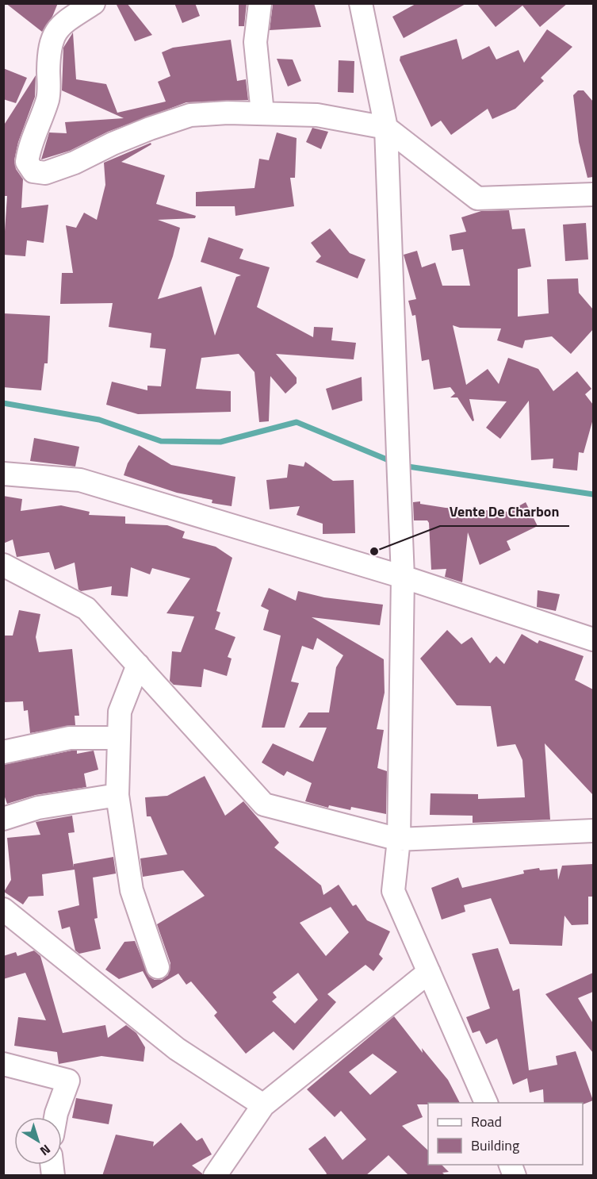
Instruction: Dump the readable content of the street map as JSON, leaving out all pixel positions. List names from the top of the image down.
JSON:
{
  "places": ["Vente De Charbon"],
  "legend": ["Road", "Building"],
  "north": "bottom right"
}
